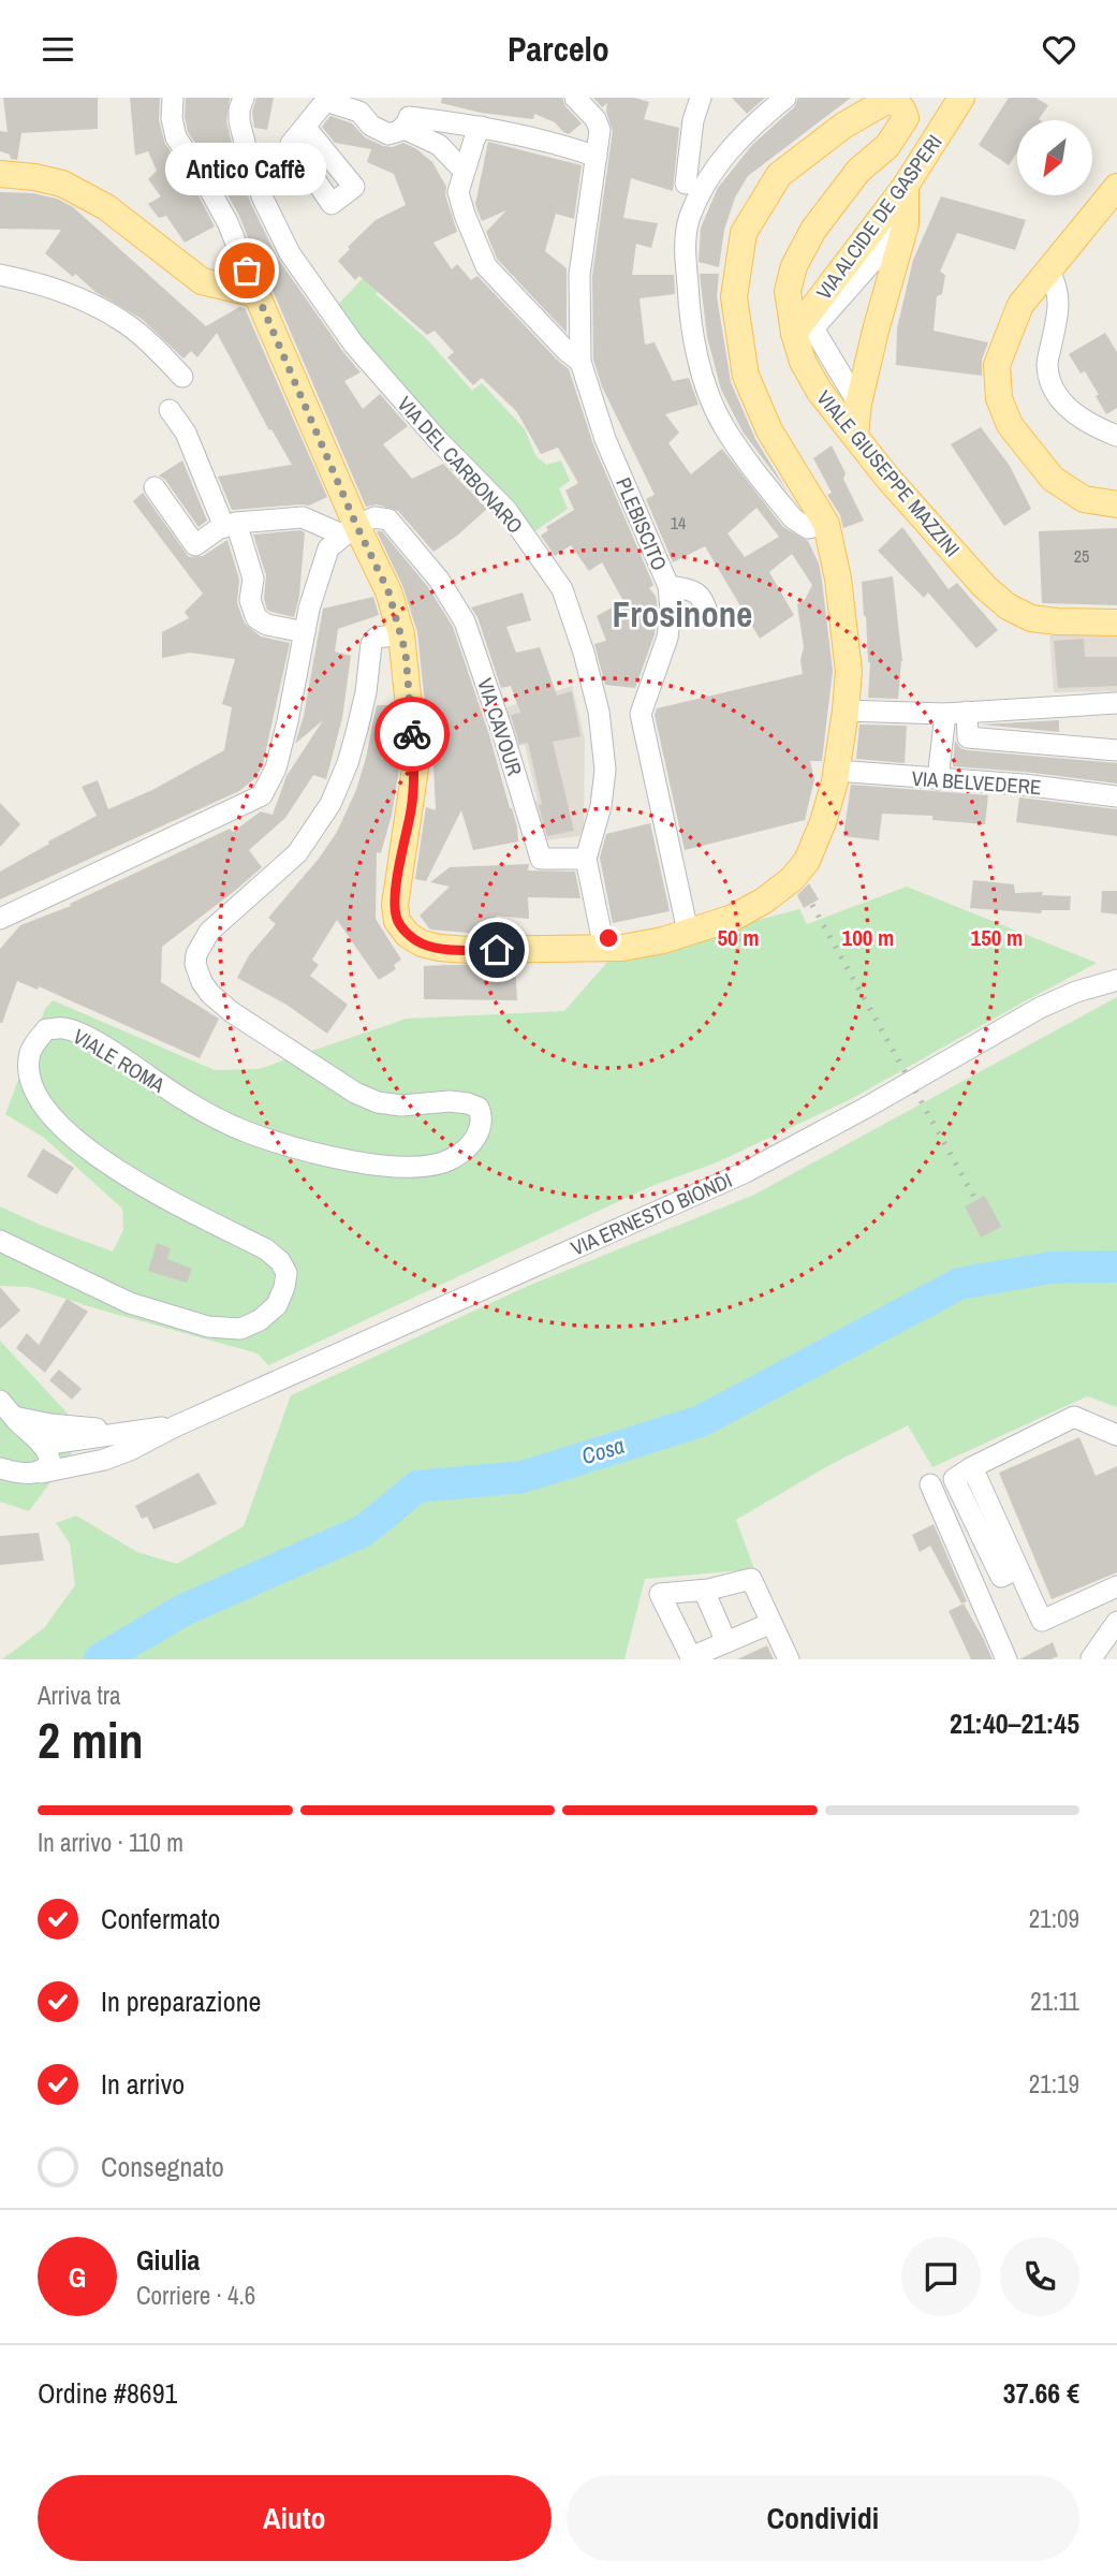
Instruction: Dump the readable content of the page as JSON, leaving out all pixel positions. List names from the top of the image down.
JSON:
{
  "streets": {
    "main road": ["VIA ALCIDE DE GASPERI", "VIALE GIUSEPPE MAZZINI"],
    "street": [
      "VIA DEL CARBONARO",
      "PLEBISCITO",
      "VIA CAVOUR",
      "VIA BELVEDERE",
      "VIALE ROMA",
      "VIA ERNESTO BIONDI"
    ]
  },
  "crossings": [
    ["VIA ALCIDE DE GASPERI", "VIALE GIUSEPPE MAZZINI"],
    ["VIA DEL CARBONARO", "VIA CAVOUR"]
  ],
  "districts": ["Frosinone"],
  "water": ["Cosa"],
  "places": ["Antico Caffè"],
  "house_numbers": ["14", "25"],
  "north": "bottom left",
  "page": {
    "header": "Parcelo",
    "bubble": "Antico Caffè",
    "heading": ["2 min", "Arriva tra", "21:40–21:45"],
    "panel": [
      "Giulia",
      "Corriere · 4.6",
      "Ordine #8691",
      "37.66 €"
    ],
    "bar": "In arrivo · 110 m",
    "list": [
      ["Confermato", "21:09"],
      ["In preparazione", "21:11"],
      ["In arrivo", "21:19"],
      "Consegnato"
    ],
    "round": "G",
    "buttons": ["Aiuto", "Condividi"]
  },
  "rings": ["50 m", "100 m", "150 m"]
}
